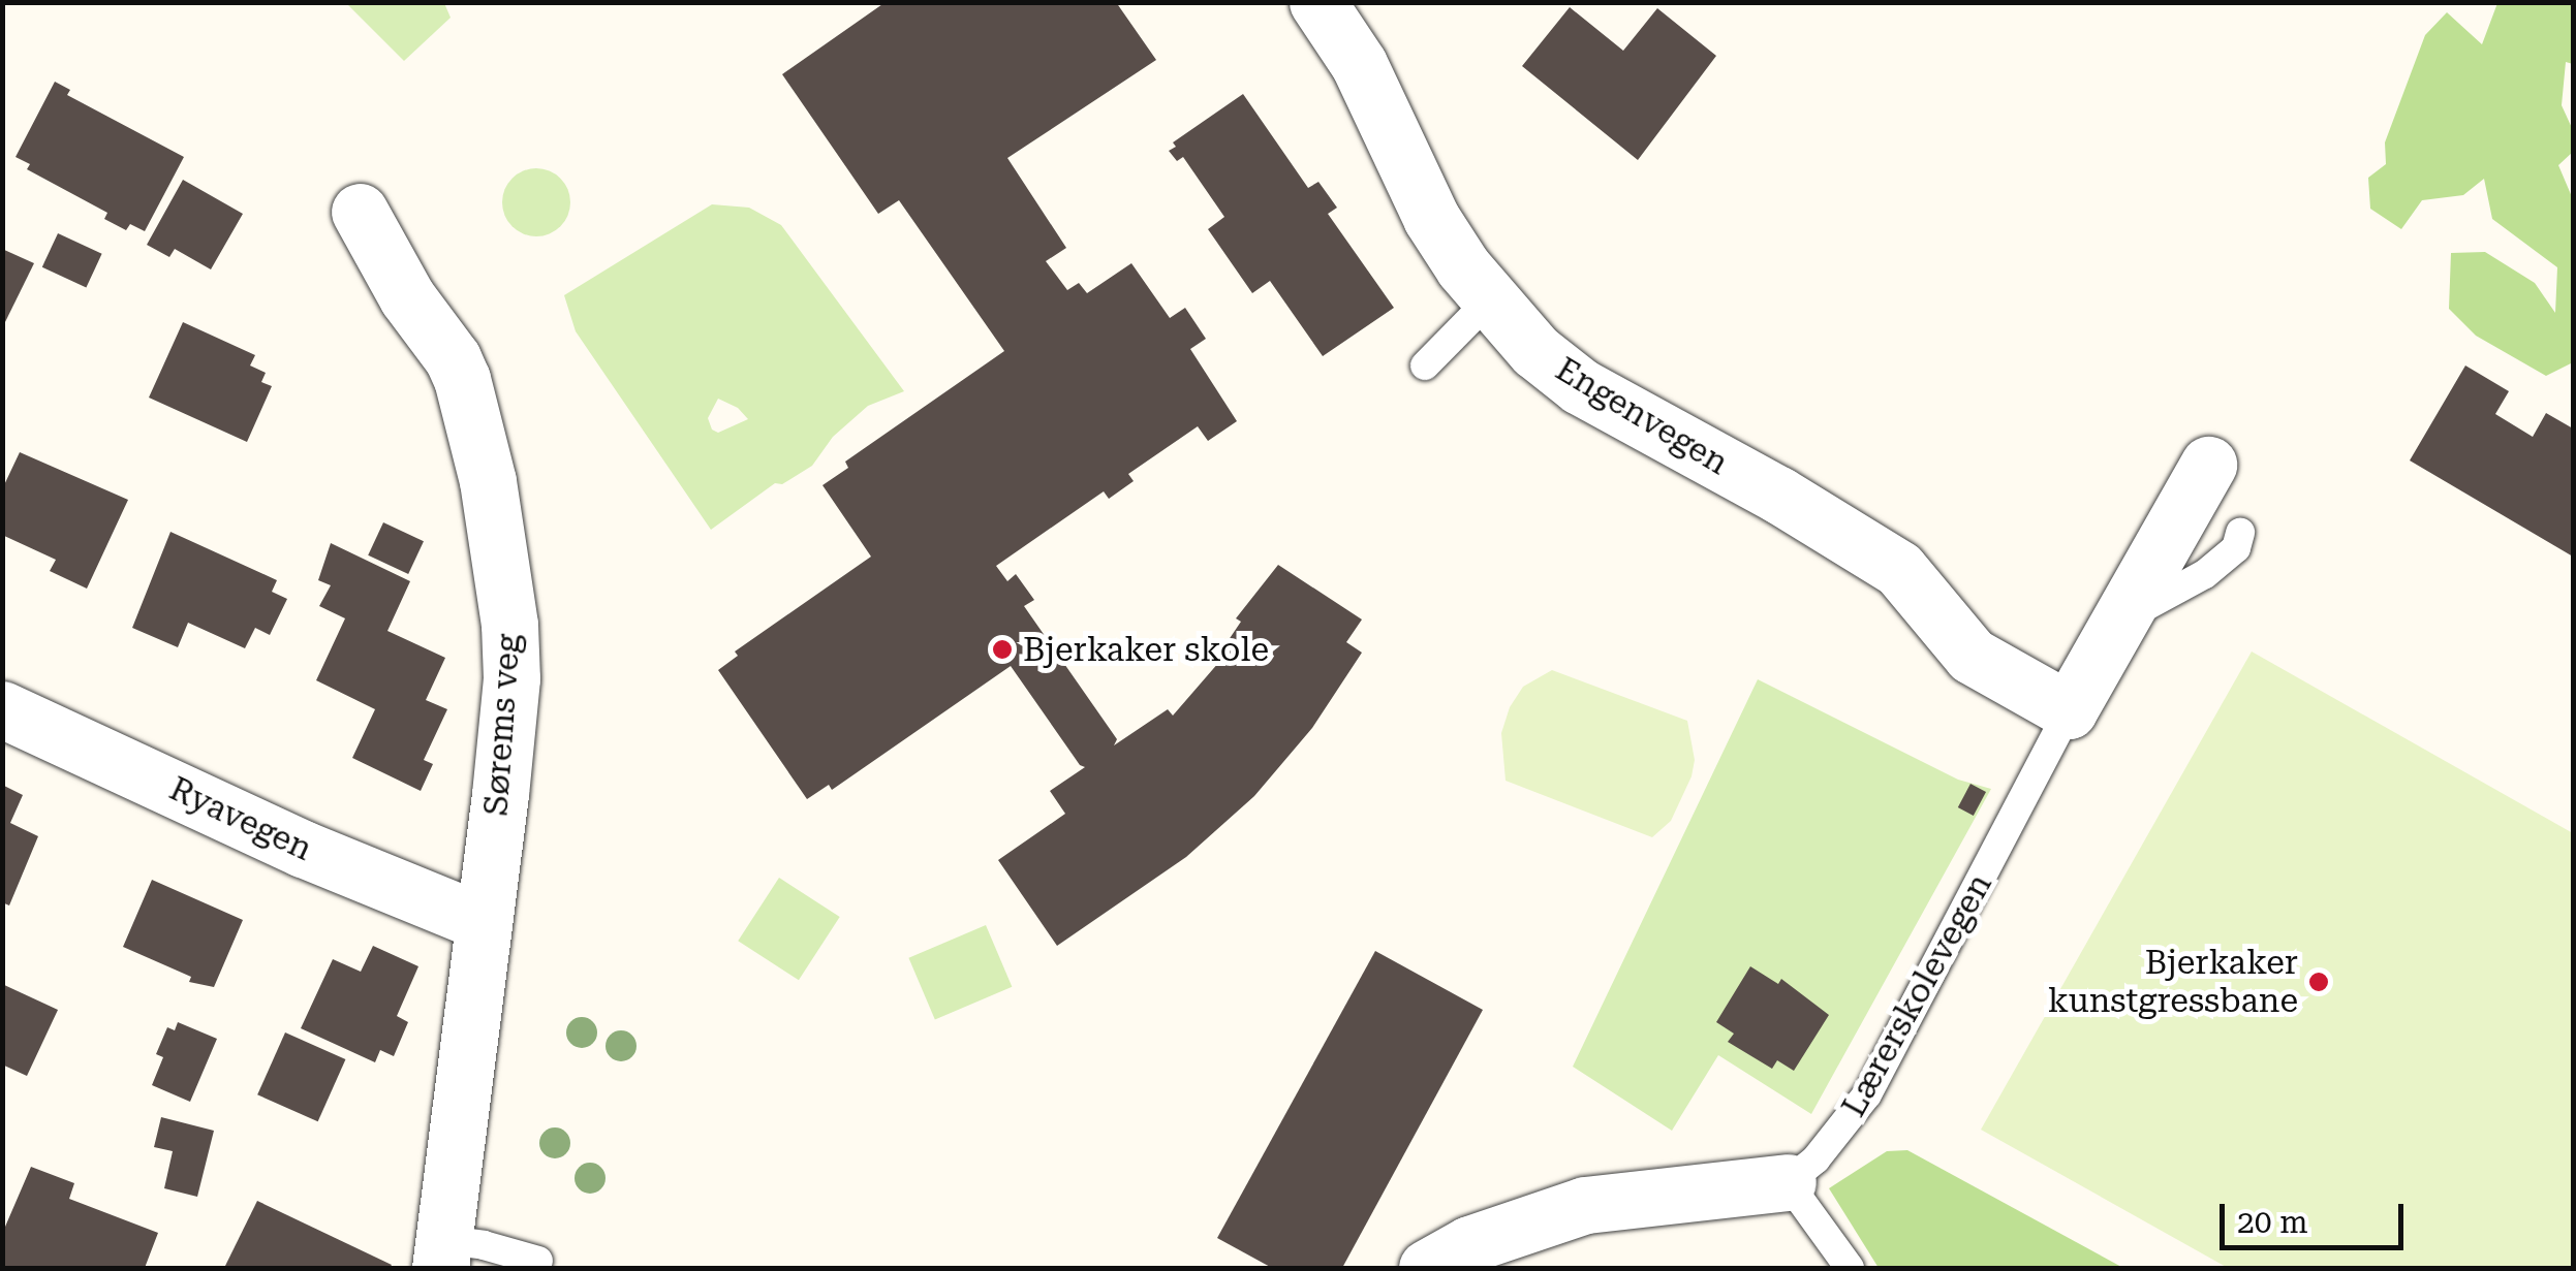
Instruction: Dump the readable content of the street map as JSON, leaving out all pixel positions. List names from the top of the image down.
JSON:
{
  "streets": {
    "street": [
      "Engenvegen",
      "Sørems veg",
      "Ryavegen",
      "Lærerskolevegen"
    ]
  },
  "crossings": [
    ["Engenvegen", "Lærerskolevegen"],
    ["Sørems veg", "Ryavegen"]
  ],
  "places": ["Bjerkaker skole", "Bjerkaker kunstgressbane"],
  "scale_bar": "20 m"
}
